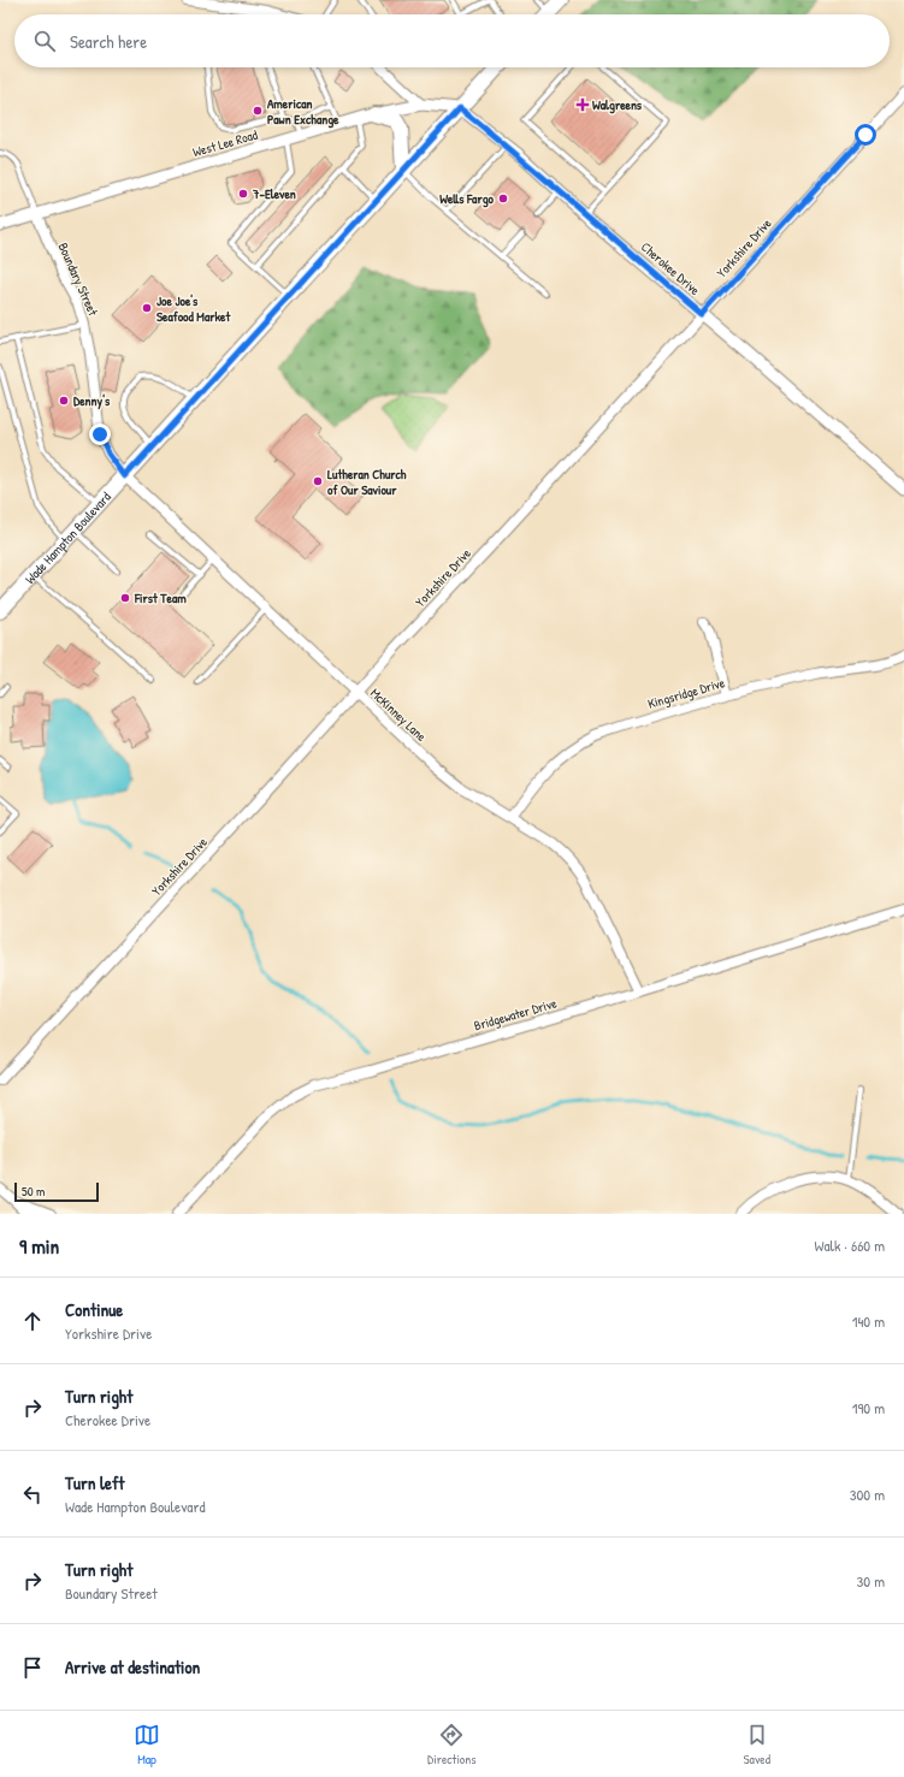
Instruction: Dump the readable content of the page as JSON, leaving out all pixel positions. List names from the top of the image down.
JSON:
{
  "streets": {
    "main road": ["Wade Hampton Boulevard"],
    "street": [
      "West Lee Road",
      "Yorkshire Drive",
      "Cherokee Drive",
      "Boundary Street",
      "Kingsridge Drive",
      "McKinney Lane",
      "Bridgewater Drive"
    ]
  },
  "crossings": [
    ["West Lee Road", "Cherokee Drive"],
    ["West Lee Road", "Boundary Street"],
    ["West Lee Road", "Wade Hampton Boulevard"],
    ["Yorkshire Drive", "Cherokee Drive"],
    ["Yorkshire Drive", "McKinney Lane"],
    ["Cherokee Drive", "Wade Hampton Boulevard"],
    ["Boundary Street", "Wade Hampton Boulevard"],
    ["Boundary Street", "McKinney Lane"],
    ["Wade Hampton Boulevard", "McKinney Lane"],
    ["Kingsridge Drive", "McKinney Lane"],
    ["McKinney Lane", "Bridgewater Drive"]
  ],
  "places": {
    "health": ["Walgreens"],
    "other": [
      "American Pawn Exchange",
      "7-Eleven",
      "Wells Fargo",
      "Joe Joe's Seafood Market",
      "Denny's",
      "Lutheran Church of Our Saviour",
      "First Team"
    ]
  },
  "scale_bar": "50 m",
  "page": {
    "search": "Search here",
    "scale": "50 m",
    "heading": ["9 min", "Walk · 660 m"],
    "list": [
      ["Continue", "Yorkshire Drive", "140 m"],
      ["Turn right", "Cherokee Drive", "190 m"],
      ["Turn left", "Wade Hampton Boulevard", "300 m"],
      ["Turn right", "Boundary Street", "30 m"],
      "Arrive at destination"
    ],
    "nav": ["Map", "Directions", "Saved"]
  }
}
